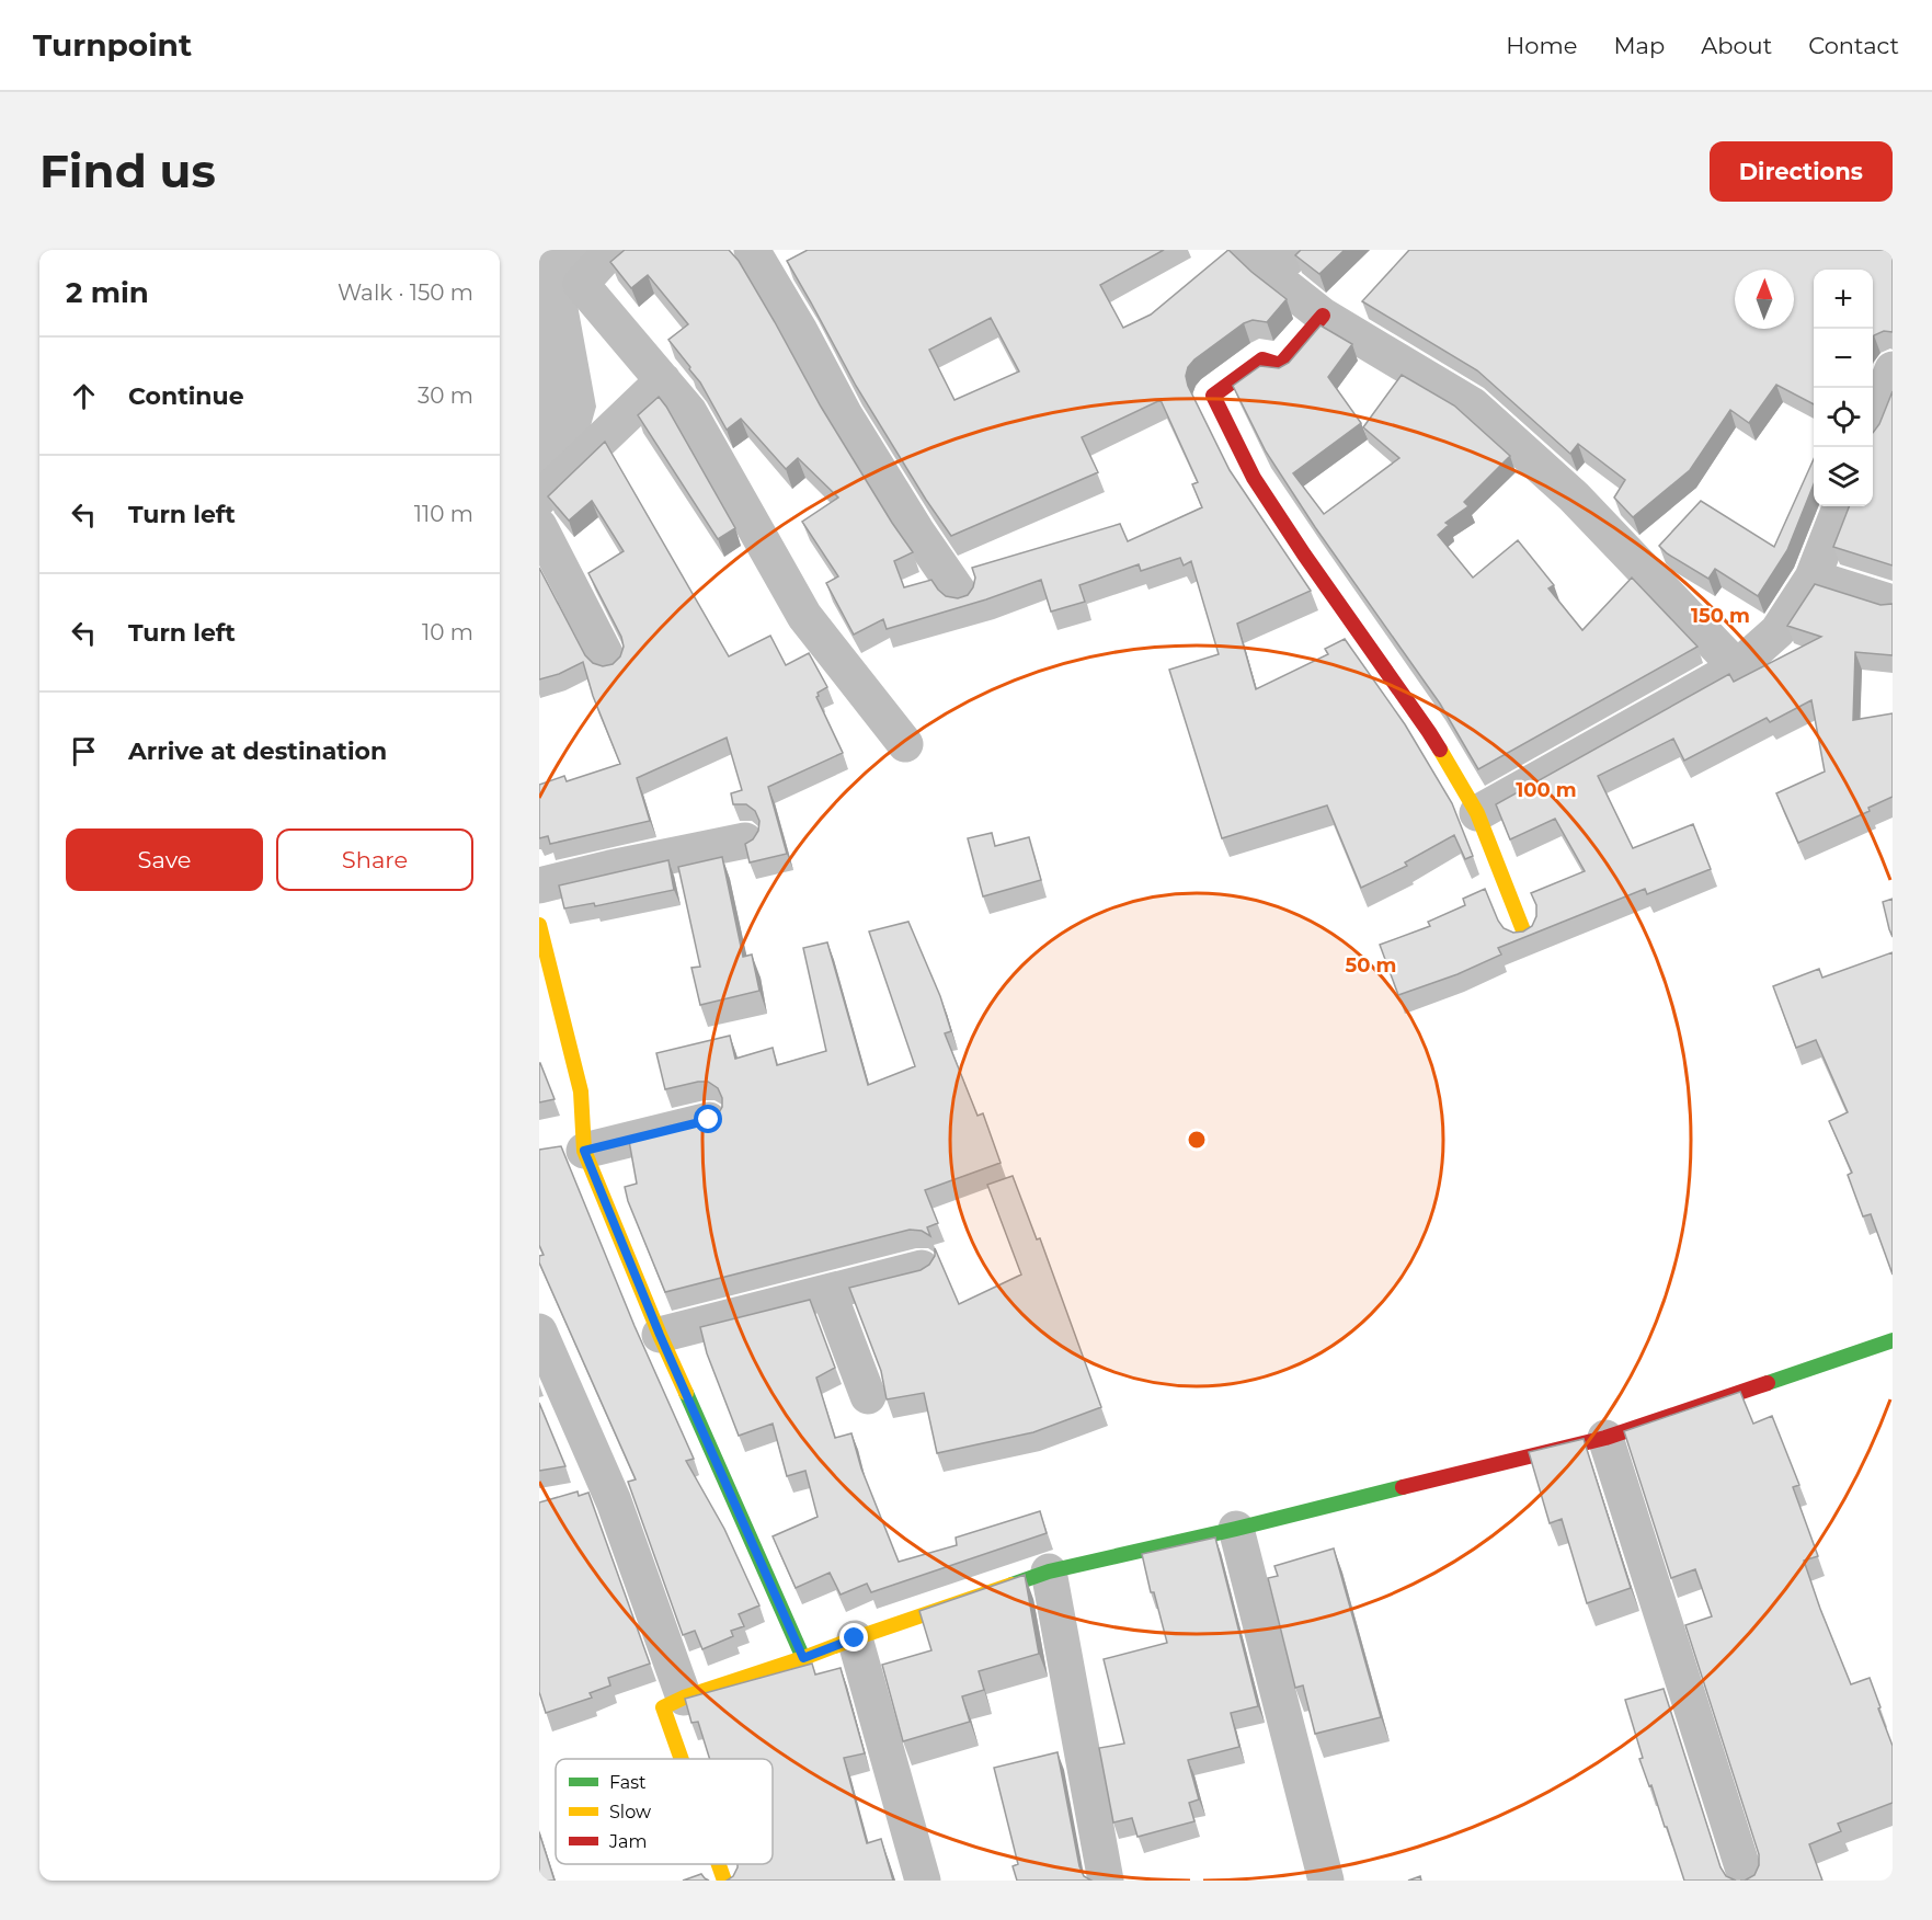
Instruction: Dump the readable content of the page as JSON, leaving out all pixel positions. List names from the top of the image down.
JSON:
{
  "legend": ["Fast", "Slow", "Jam"],
  "north": "top",
  "page": {
    "header": "Turnpoint",
    "nav": [
      "Home",
      "Map",
      "About",
      "Contact"
    ],
    "buttons": [
      "Directions",
      ["Save", "Share"]
    ],
    "title": "Find us",
    "heading": ["2 min", "Walk · 150 m"],
    "map_buttons": ["+", "−"],
    "list": [
      ["Continue", "30 m"],
      ["Turn left", "110 m"],
      ["Turn left", "10 m"],
      "Arrive at destination"
    ]
  },
  "rings": ["150 m", "100 m", "50 m"]
}
